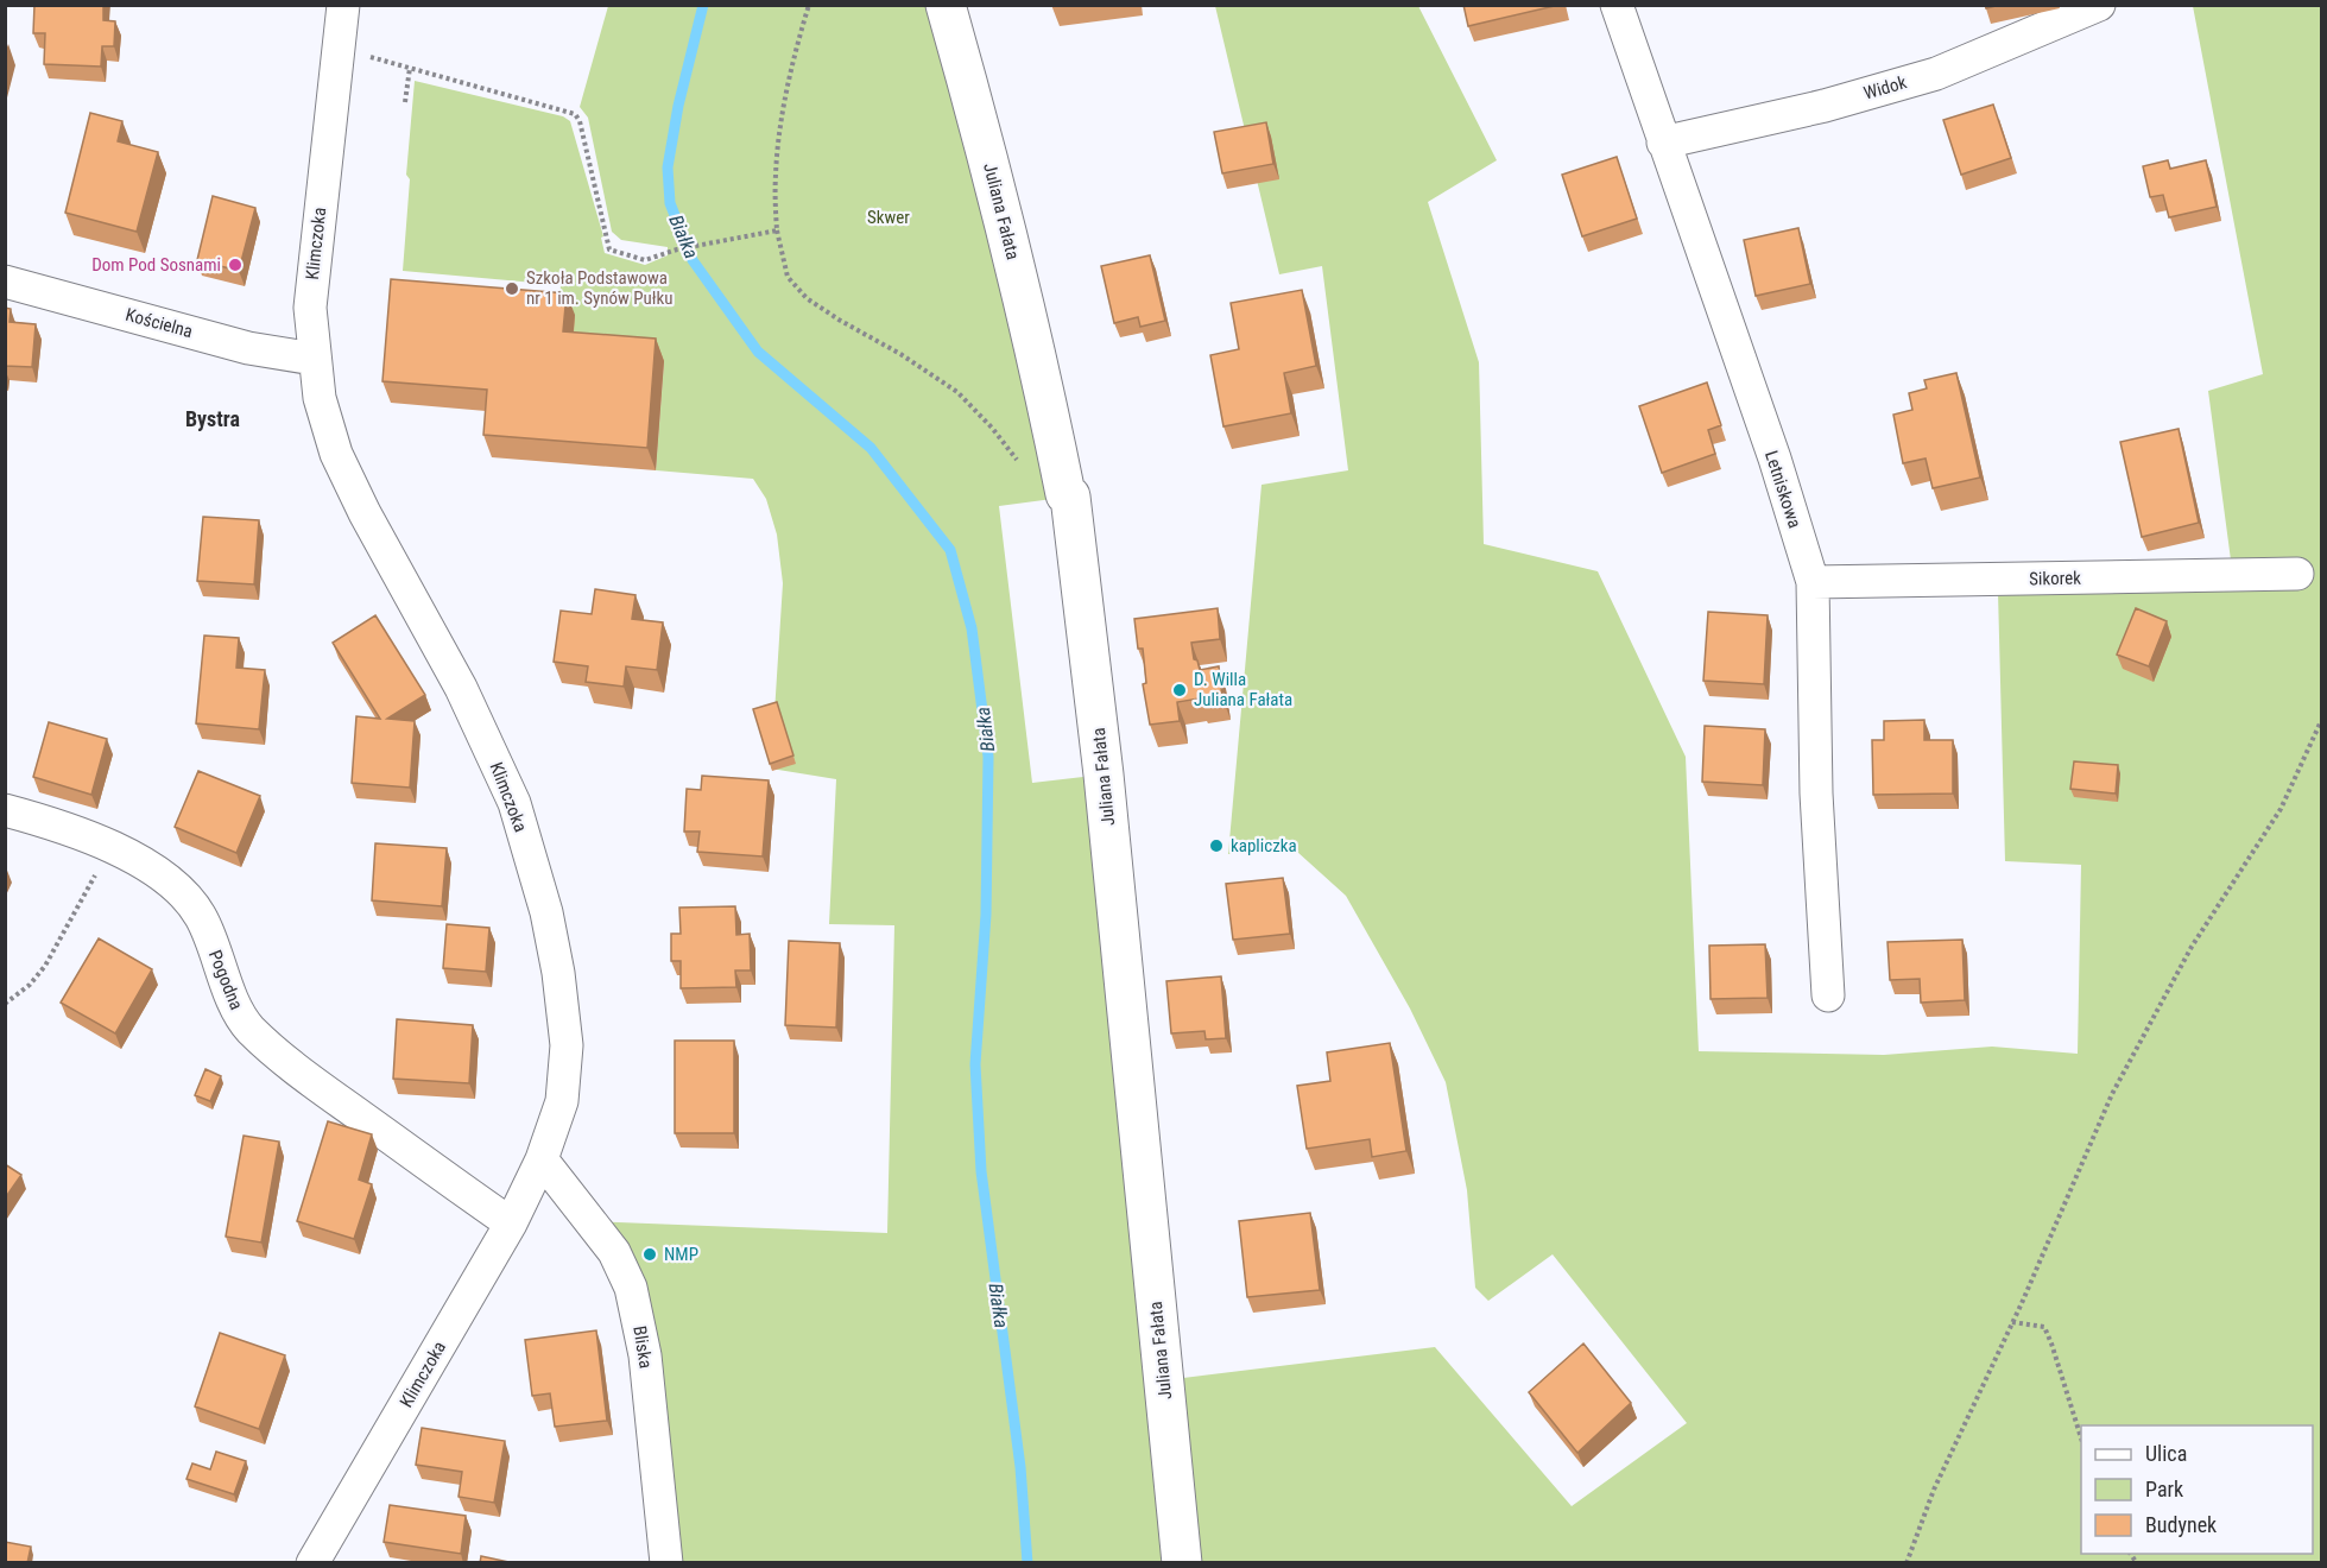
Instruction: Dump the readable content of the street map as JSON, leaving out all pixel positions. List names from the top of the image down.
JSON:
{
  "streets": {
    "street": [
      "Widok",
      "Juliana Fałata",
      "Klimczoka",
      "Kościelna",
      "Letniskowa",
      "Sikorek",
      "Pogodna",
      "Bliska"
    ]
  },
  "crossings": [
    ["Widok", "Letniskowa"],
    ["Klimczoka", "Kościelna"],
    ["Klimczoka", "Pogodna"],
    ["Klimczoka", "Bliska"],
    ["Letniskowa", "Sikorek"]
  ],
  "districts": ["Bystra"],
  "water": ["Białka"],
  "parks": ["Skwer"],
  "places": [
    "Dom Pod Sosnami",
    "Szkoła Podstawowa nr 1 im. Synów Pułku",
    "D. Willa Juliana Fałata",
    "kapliczka",
    "NMP"
  ],
  "legend": ["Ulica", "Park", "Budynek"]
}
